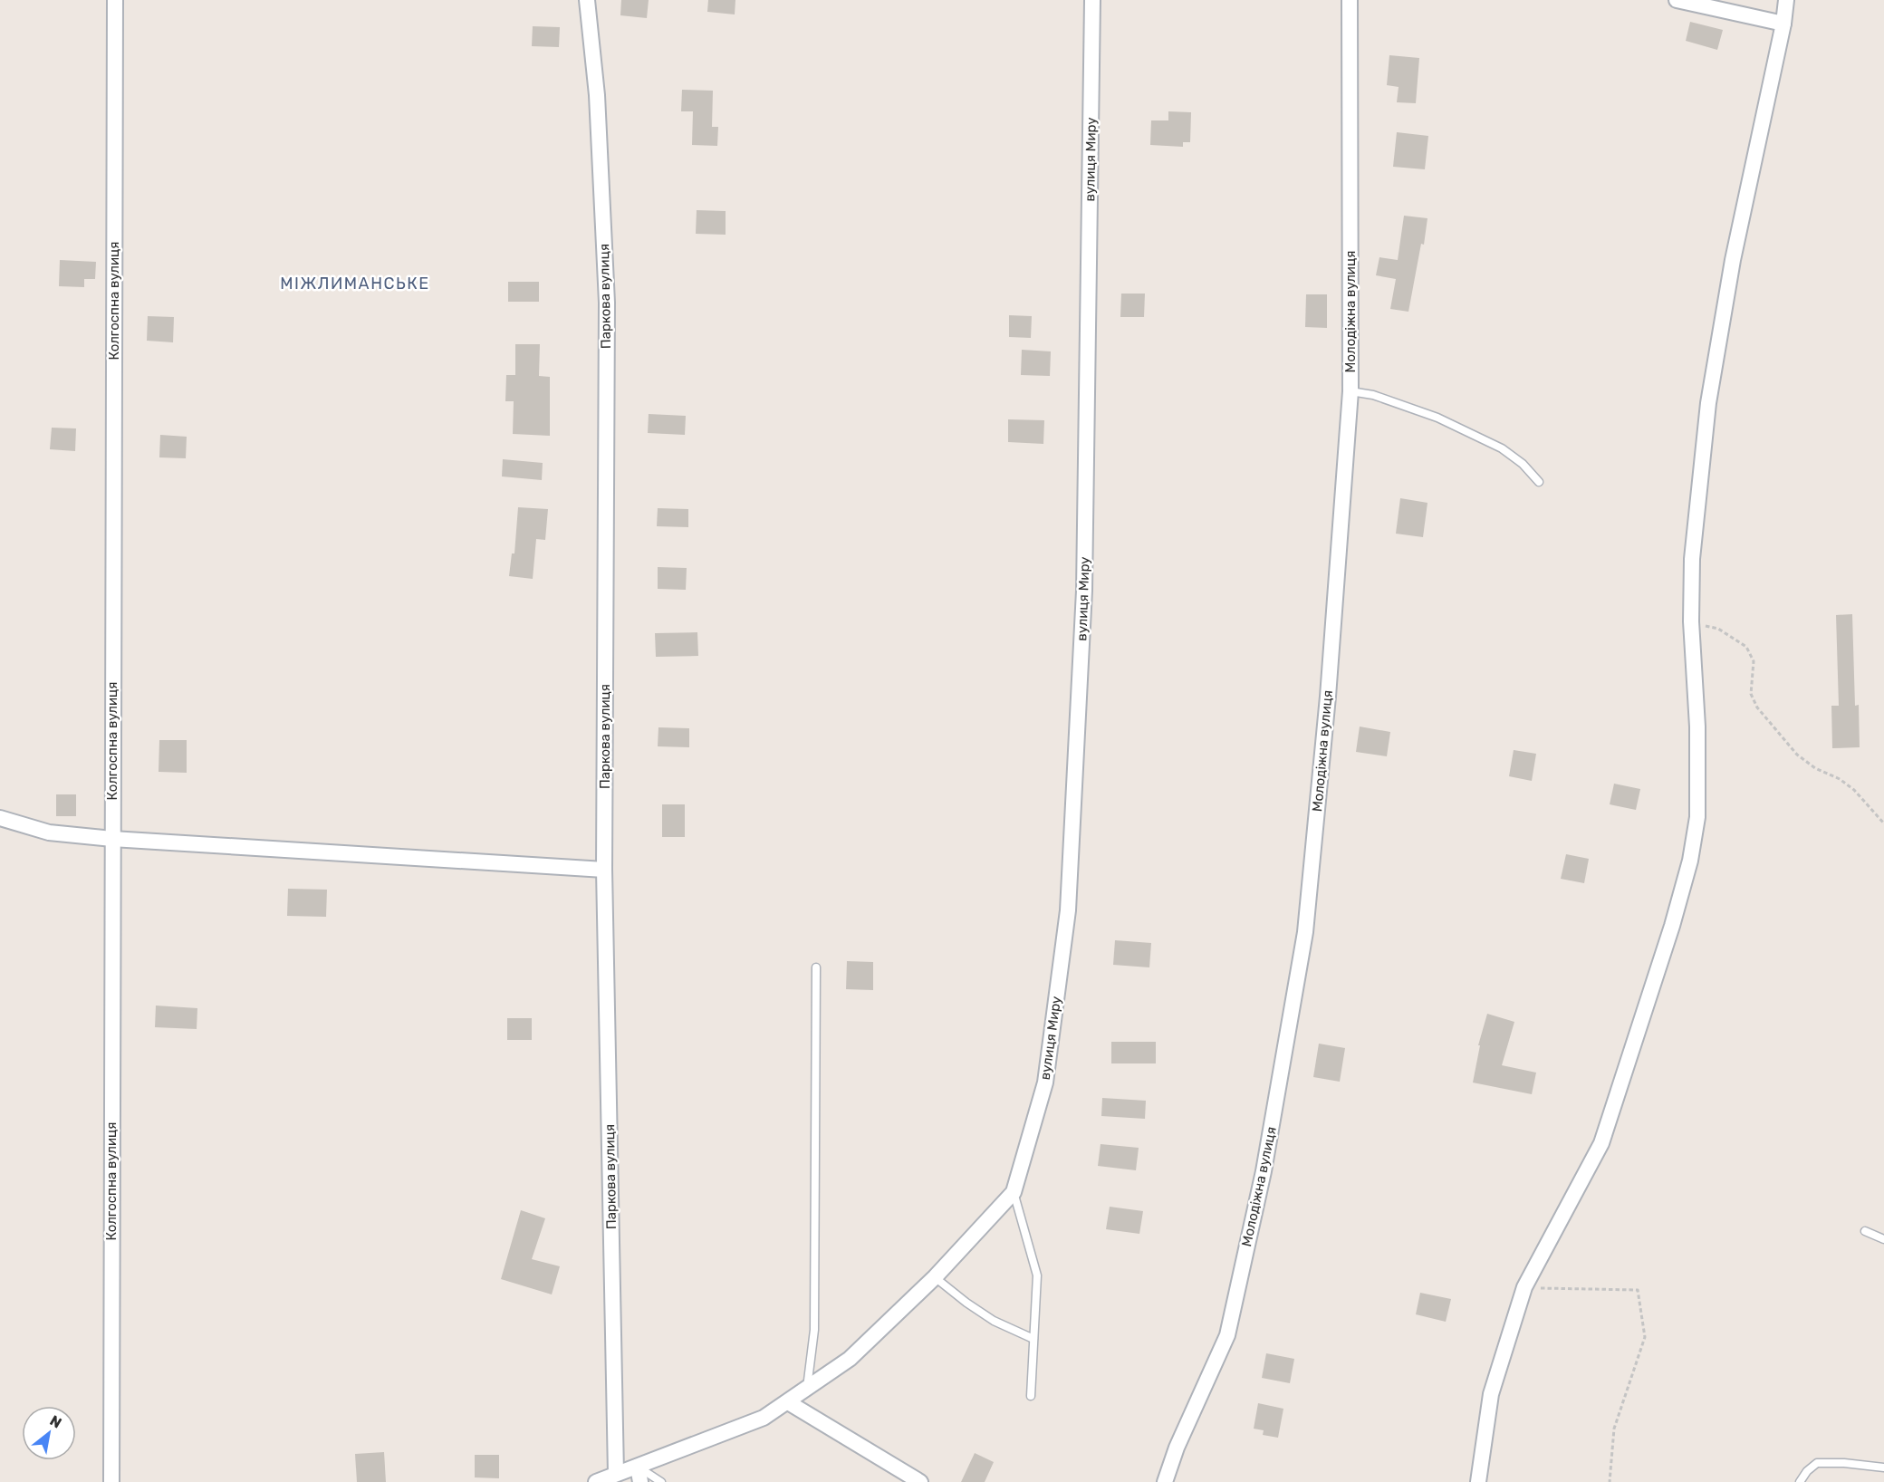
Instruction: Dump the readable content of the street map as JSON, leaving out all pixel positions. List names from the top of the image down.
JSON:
{
  "streets": {
    "street": [
      "вулиця Миру",
      "Паркова вулиця",
      "Колгоспна вулиця",
      "Молодіжна вулиця"
    ]
  },
  "districts": ["МІЖЛИМАНСЬКЕ"],
  "north": "top right"
}
